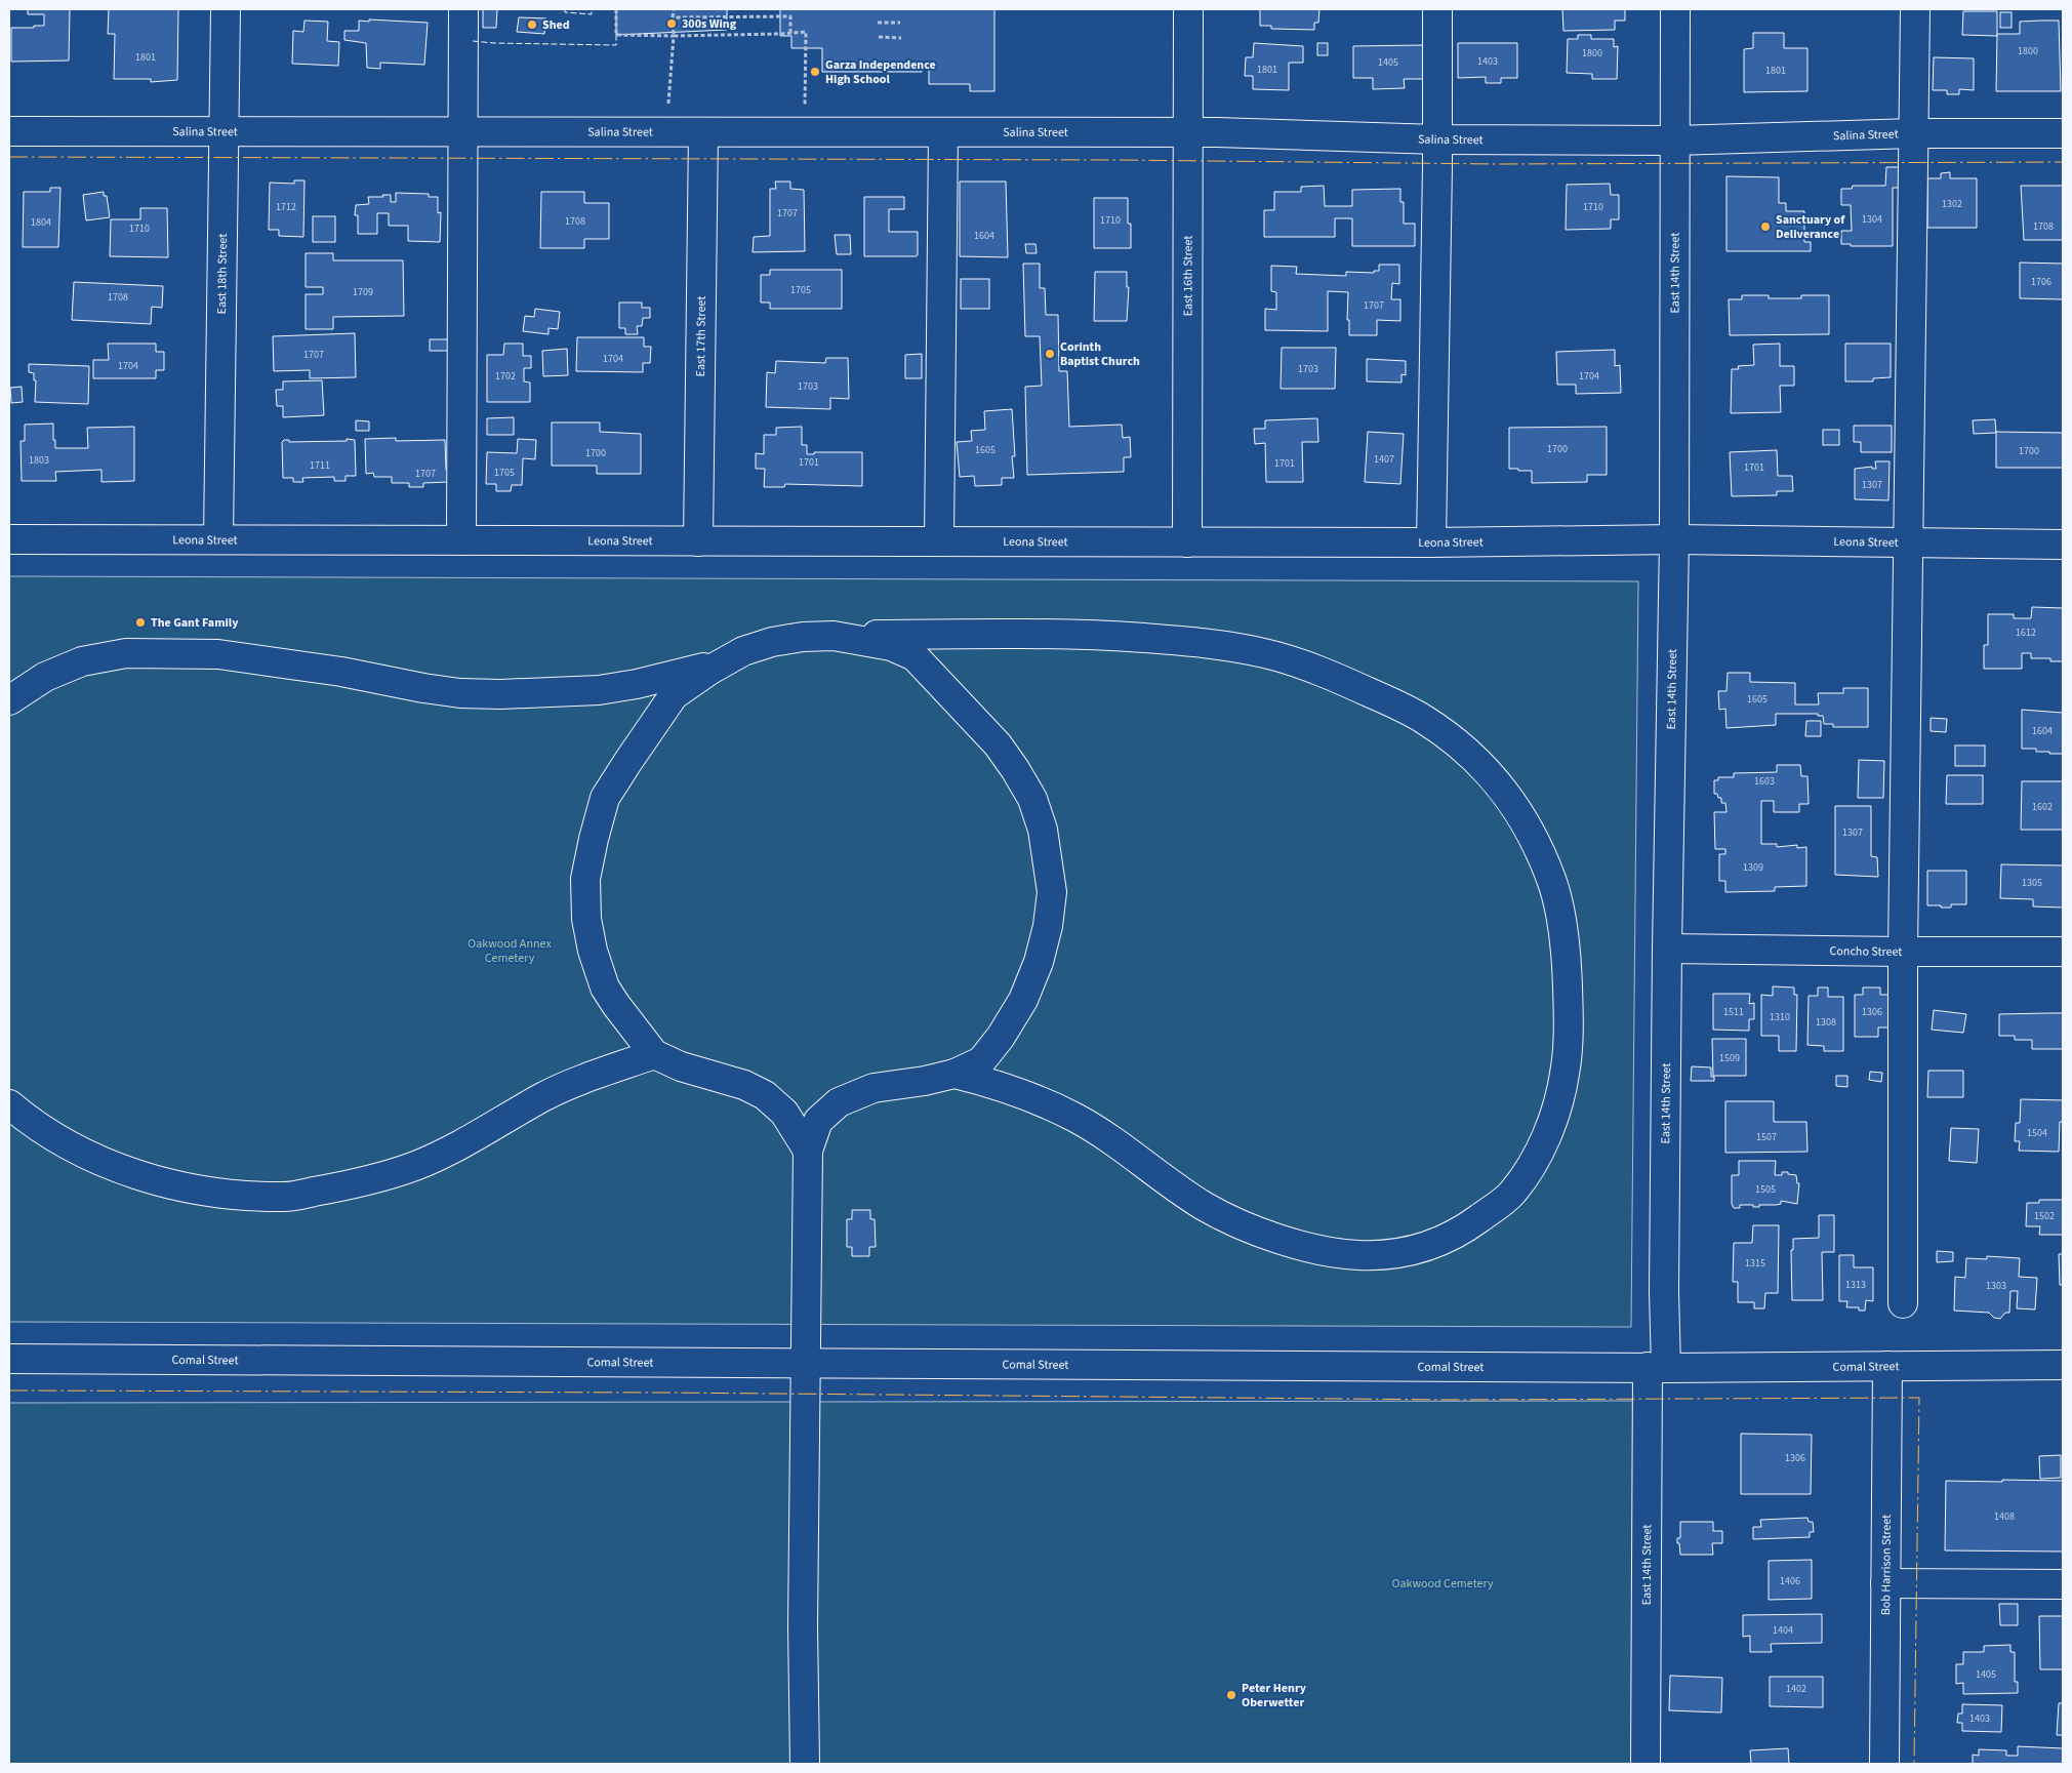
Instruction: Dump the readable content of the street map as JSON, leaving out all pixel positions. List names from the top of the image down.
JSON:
{
  "streets": {
    "street": [
      "Salina Street",
      "East 14th Street",
      "East 18th Street",
      "East 16th Street",
      "East 17th Street",
      "Leona Street",
      "Concho Street",
      "Comal Street",
      "Bob Harrison Street"
    ]
  },
  "crossings": [
    ["Salina Street", "East 14th Street"],
    ["Salina Street", "East 18th Street"],
    ["Salina Street", "East 16th Street"],
    ["Salina Street", "East 17th Street"],
    ["East 14th Street", "Leona Street"],
    ["East 14th Street", "Concho Street"],
    ["East 14th Street", "Comal Street"],
    ["East 18th Street", "Leona Street"],
    ["East 16th Street", "Leona Street"],
    ["East 17th Street", "Leona Street"],
    ["Comal Street", "Bob Harrison Street"]
  ],
  "parks": ["Oakwood Annex Cemetery", "Oakwood Cemetery"],
  "places": [
    "300s Wing",
    "Shed",
    "Garza Independence High School",
    "Sanctuary of Deliverance",
    "Corinth Baptist Church",
    "The Gant Family",
    "Peter Henry Oberwetter"
  ],
  "house_numbers": [
    "1800",
    "1800",
    "1801",
    "1403",
    "1405",
    "1801",
    "1801",
    "1302",
    "1712",
    "1710",
    "1707",
    "1304",
    "1710",
    "1708",
    "1804",
    "1708",
    "1710",
    "1604",
    "1706",
    "1705",
    "1709",
    "1708",
    "1707",
    "1707",
    "1704",
    "1704",
    "1703",
    "1702",
    "1704",
    "1703",
    "1700",
    "1605",
    "1700",
    "1700",
    "1407",
    "1803",
    "1701",
    "1701",
    "1711",
    "1701",
    "1705",
    "1707",
    "1307",
    "1612",
    "1605",
    "1604",
    "1603",
    "1602",
    "1307",
    "1309",
    "1305",
    "1511",
    "1306",
    "1310",
    "1308",
    "1509",
    "1504",
    "1507",
    "1505",
    "1502",
    "1315",
    "1313",
    "1303",
    "1306",
    "1408",
    "1406",
    "1404",
    "1405",
    "1402",
    "1403"
  ]
}
